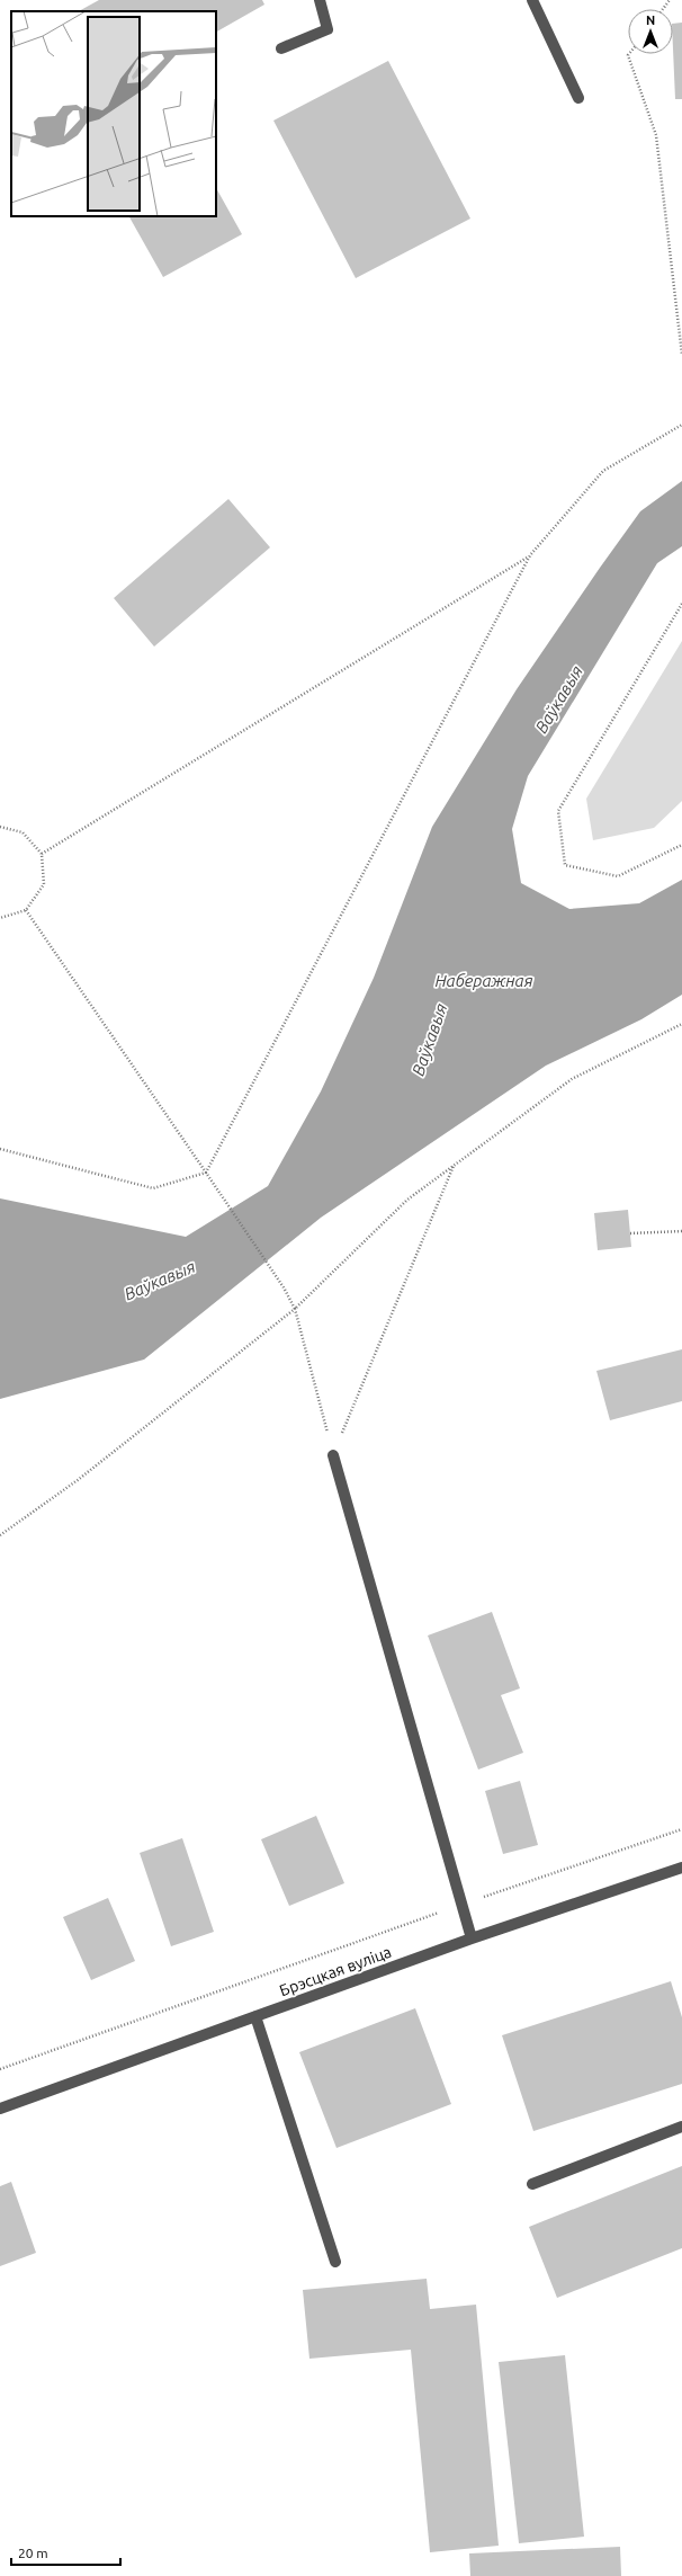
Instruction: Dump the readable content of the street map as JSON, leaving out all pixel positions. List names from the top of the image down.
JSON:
{
  "streets": {
    "street": ["Брэсцкая вуліца"]
  },
  "water": ["Ваўкавыя", "Наберажная"],
  "scale_bar": "20 m",
  "north": "top"
}
